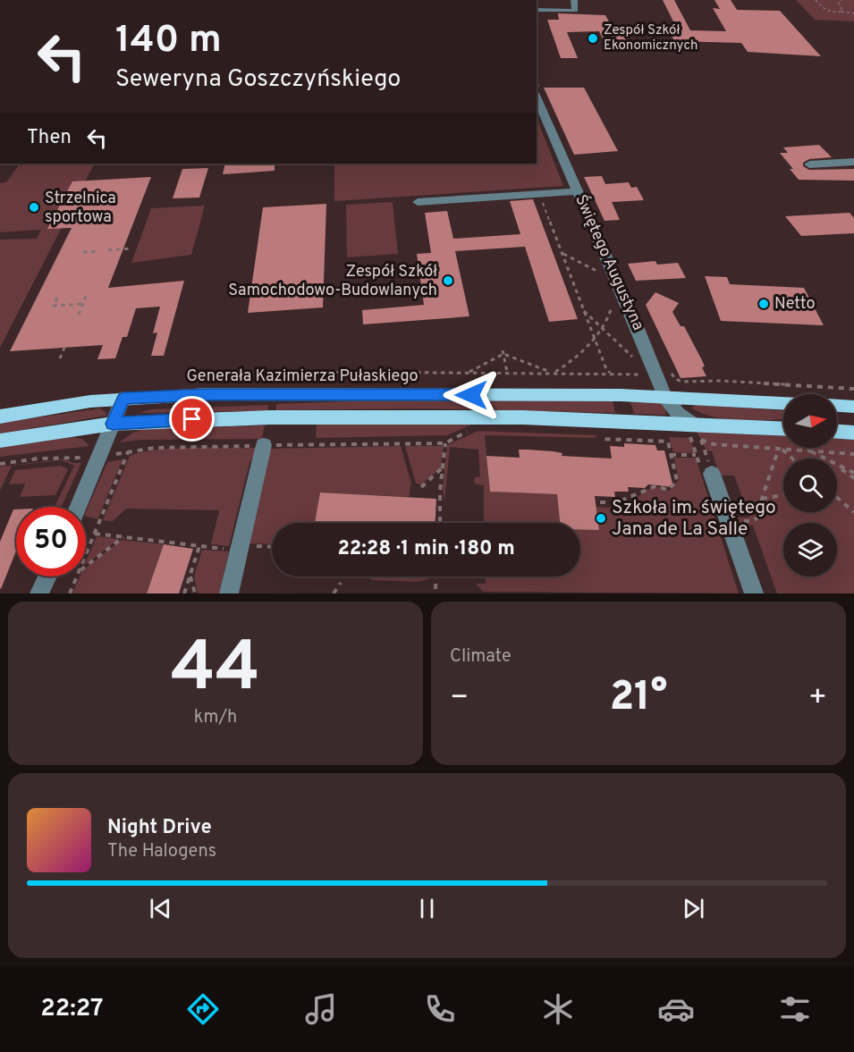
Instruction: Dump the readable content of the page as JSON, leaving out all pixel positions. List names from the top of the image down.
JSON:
{
  "streets": {
    "main road": ["Generała Kazimierza Pułaskiego"],
    "street": ["Świętego Augustyna"]
  },
  "crossings": [
    ["Świętego Augustyna", "Generała Kazimierza Pułaskiego"]
  ],
  "places": [
    "Zespół Szkół Ekonomicznych",
    "Strzelnica sportowa",
    "Zespół Szkół Samochodowo-Budowlanych",
    "Netto",
    "Szkoła im. świętego Jana de La Salle"
  ],
  "north": "right",
  "page": {
    "turn": ["140 m", "Seweryna Goszczyńskiego"],
    "then": "Then",
    "limit": "50",
    "trip": "22:28 · 1 min · 180 m",
    "tile": [
      ["44", "km/h"],
      "Climate"
    ],
    "heat": ["−", "21°", "+"],
    "song": ["Night Drive", "The Halogens"],
    "tabs": "22:27"
  }
}
